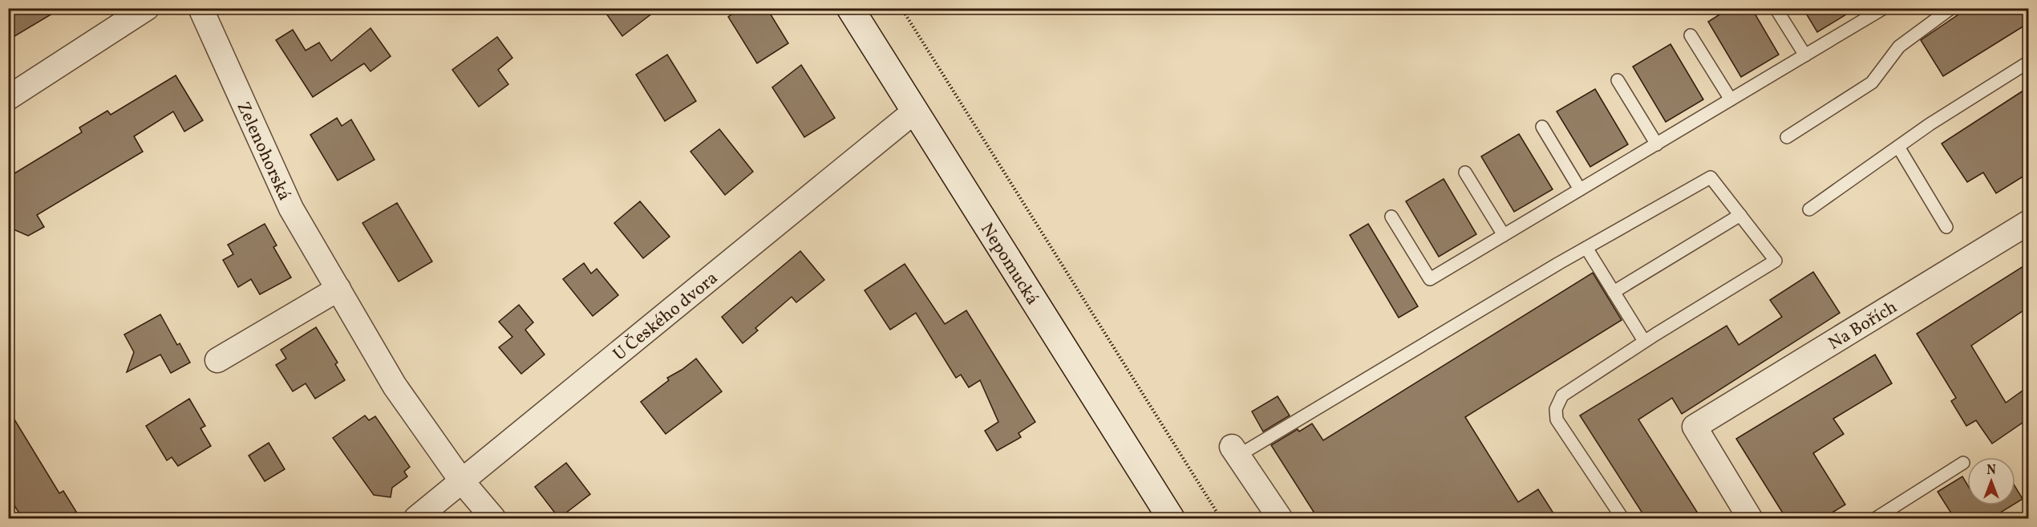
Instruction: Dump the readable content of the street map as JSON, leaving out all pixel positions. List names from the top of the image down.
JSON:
{
  "streets": {
    "street": [
      "Zelenohorská",
      "Nepomucká",
      "U Českého dvora",
      "Na Bořích"
    ]
  },
  "crossings": [
    ["Zelenohorská", "U Českého dvora"],
    ["Nepomucká", "U Českého dvora"]
  ],
  "north": "top"
}
